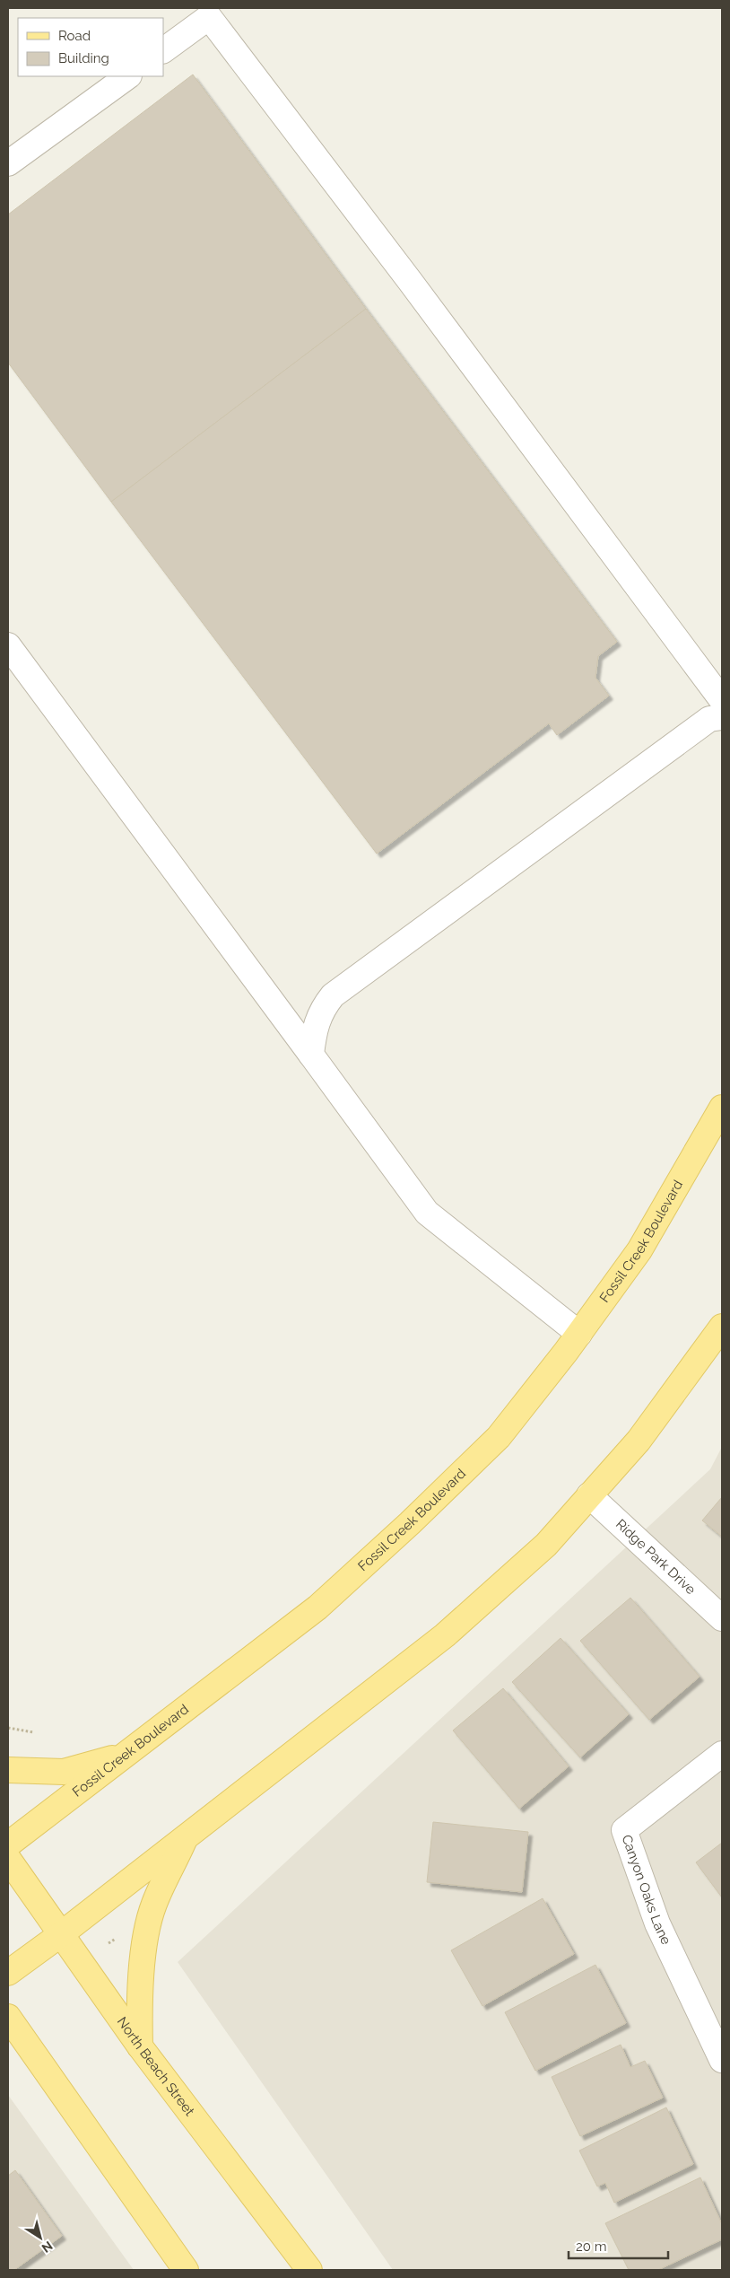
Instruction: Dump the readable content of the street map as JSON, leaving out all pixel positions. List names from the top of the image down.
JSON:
{
  "streets": {
    "main road": ["Fossil Creek Boulevard", "North Beach Street"],
    "street": ["Ridge Park Drive", "Canyon Oaks Lane"]
  },
  "legend": ["Road", "Building"],
  "scale_bar": "20 m",
  "north": "bottom right"
}
